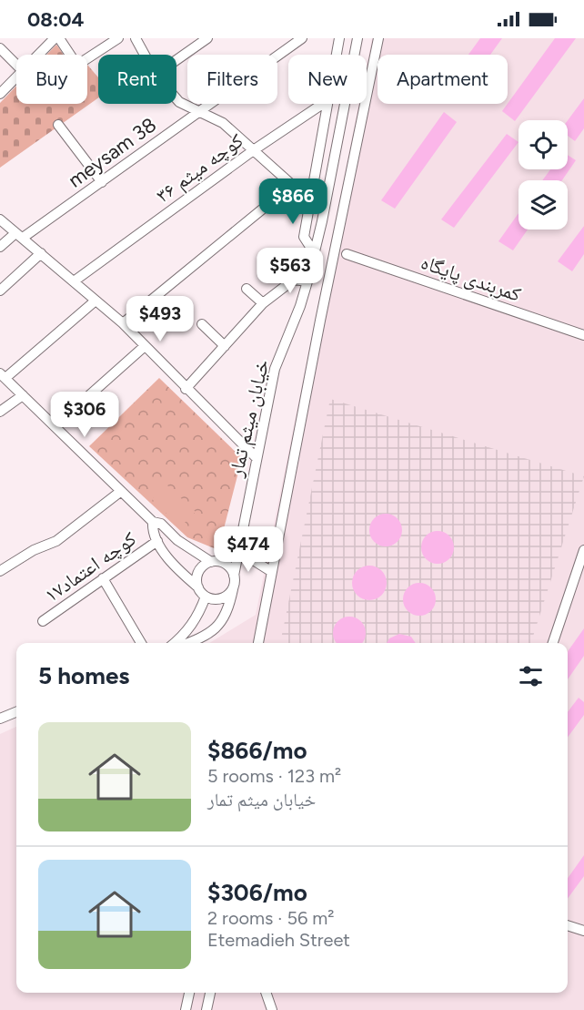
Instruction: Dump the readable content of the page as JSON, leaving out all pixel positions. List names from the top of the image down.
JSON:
{
  "streets": {
    "street": [
      "meysam 38",
      "کوچه میثم ۳۶",
      "کمربندی پایگاه",
      "خیابان میثم تمار",
      "کوچه اعتماد۱۷"
    ]
  },
  "page": {
    "status": "08:04",
    "chip": [
      "Buy",
      "Rent",
      "Filters",
      "New",
      "Apartment"
    ],
    "price": [
      "$866",
      "$563",
      "$493",
      "$306",
      "$474"
    ],
    "heading": "5 homes",
    "list": [
      {
        "name": "$866/mo",
        "note": "5 rooms · 123 m² · خیابان میثم تمار"
      },
      {
        "name": "$306/mo",
        "note": "2 rooms · 56 m² · Etemadieh Street"
      }
    ]
  }
}
